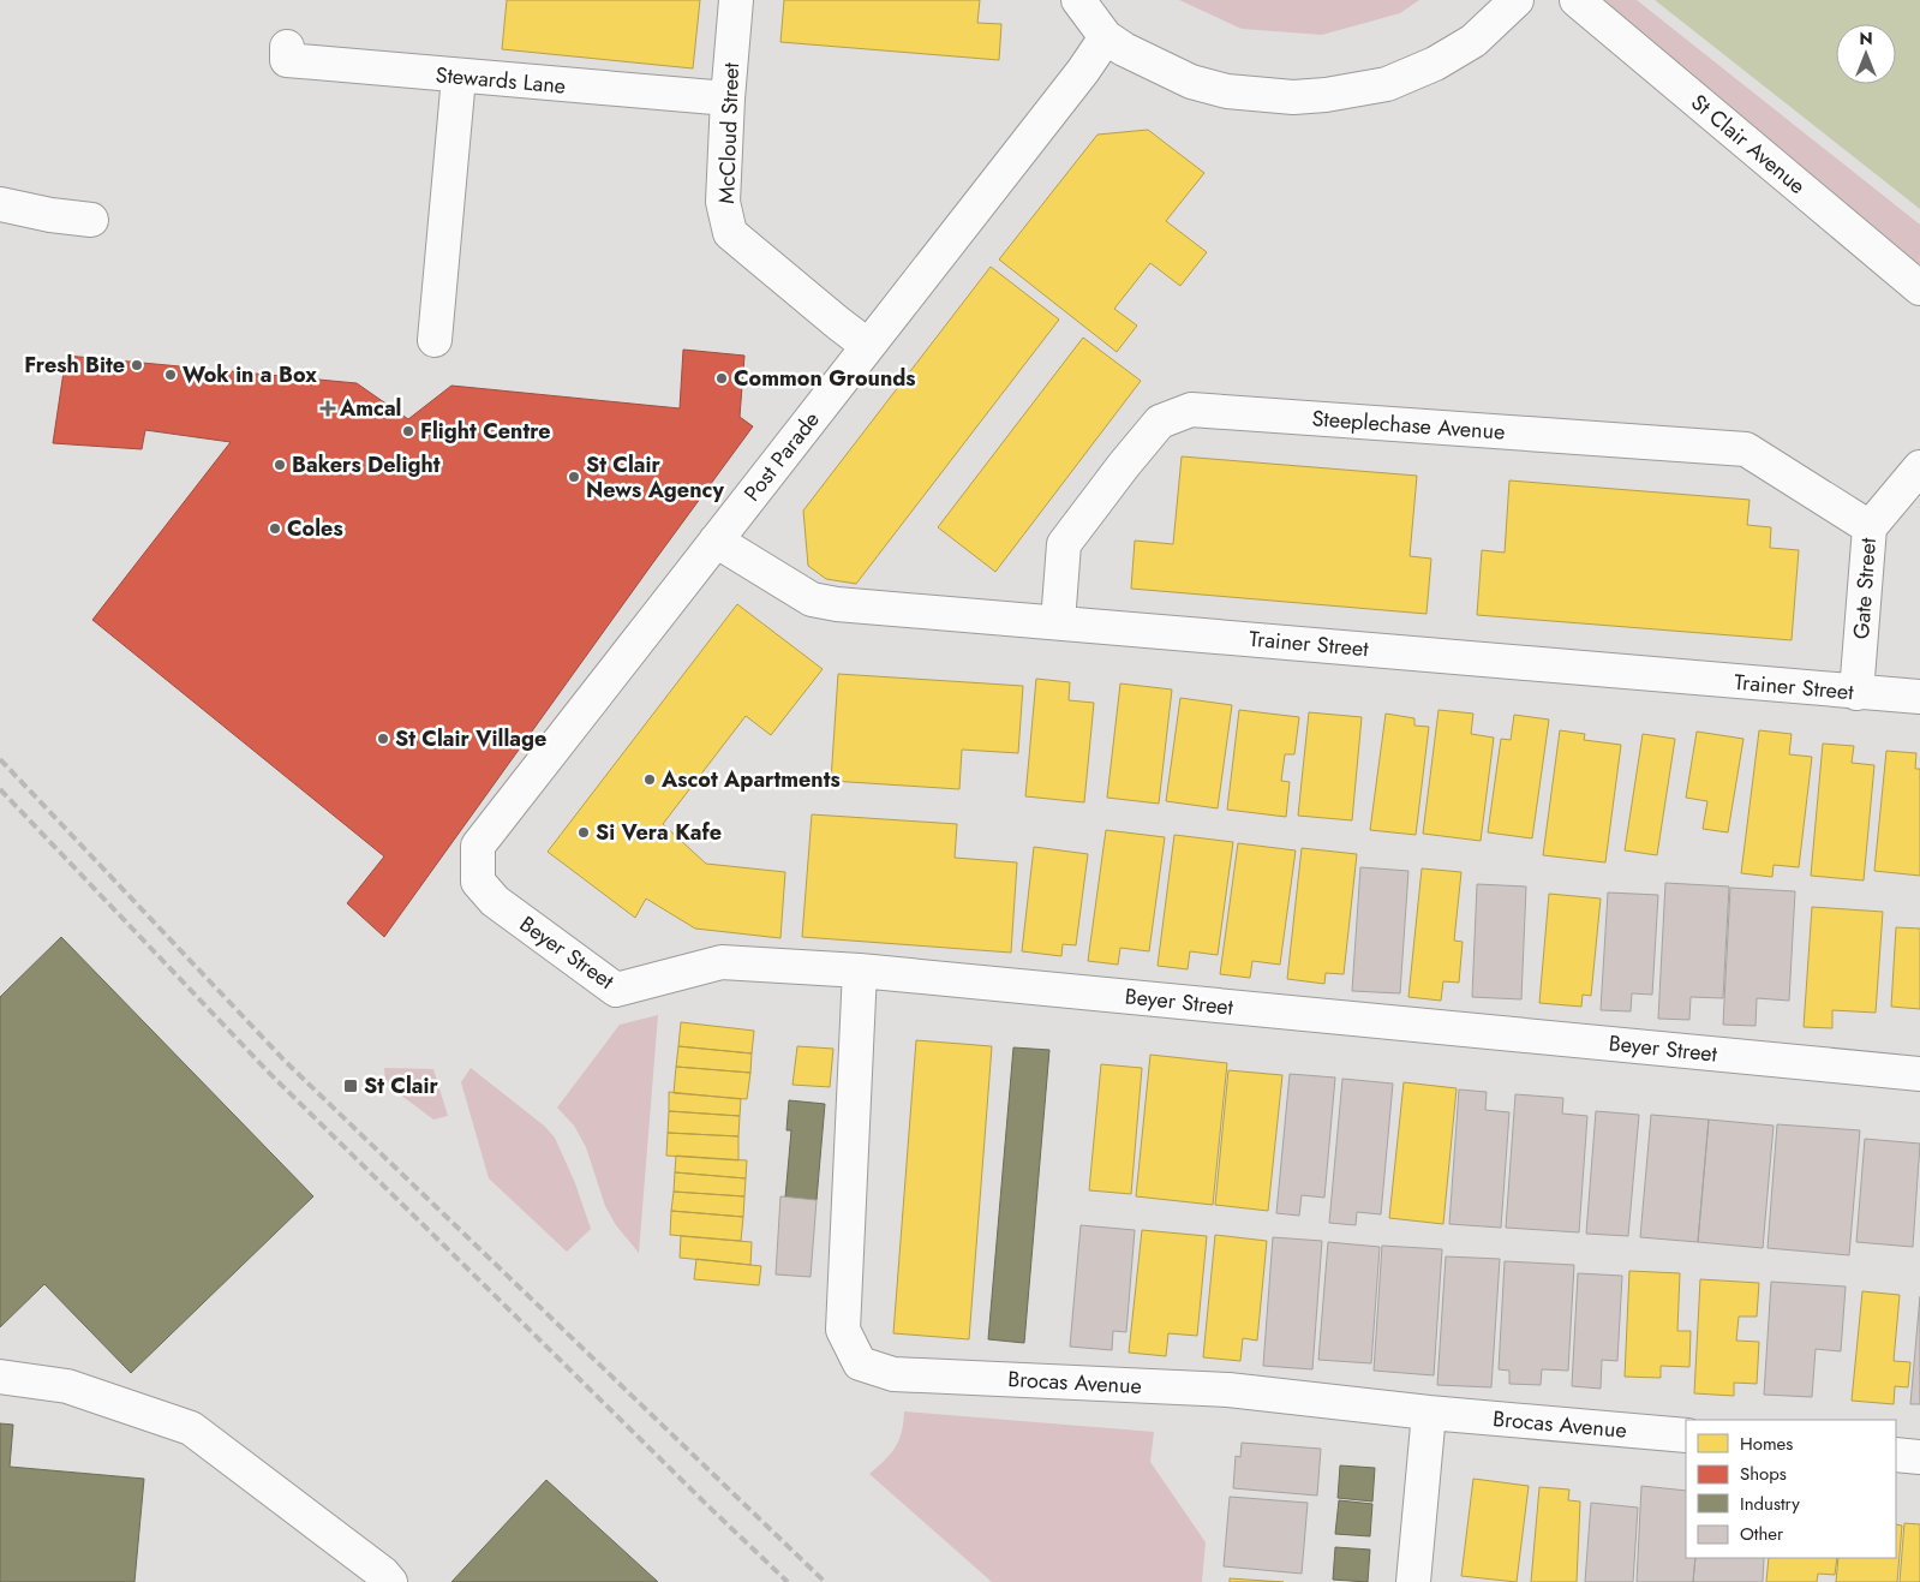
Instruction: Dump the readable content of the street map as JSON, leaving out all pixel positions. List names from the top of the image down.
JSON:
{
  "streets": {
    "street": [
      "Stewards Lane",
      "McCloud Street",
      "St Clair Avenue",
      "Steeplechase Avenue",
      "Post Parade",
      "Gate Street",
      "Trainer Street",
      "Beyer Street",
      "Brocas Avenue"
    ]
  },
  "crossings": [
    ["Stewards Lane", "McCloud Street"],
    ["McCloud Street", "Post Parade"],
    ["Steeplechase Avenue", "Gate Street"],
    ["Steeplechase Avenue", "Trainer Street"],
    ["Post Parade", "Trainer Street"],
    ["Post Parade", "Beyer Street"],
    ["Gate Street", "Trainer Street"],
    ["Beyer Street", "Brocas Avenue"]
  ],
  "places": {
    "other": [
      "Fresh Bite",
      "Wok in a Box",
      "Common Grounds",
      "Flight Centre",
      "Bakers Delight",
      "St Clair News Agency",
      "Coles",
      "St Clair Village",
      "Ascot Apartments",
      "Si Vera Kafe"
    ],
    "health": ["Amcal"],
    "transit": ["St Clair"]
  },
  "legend": [
    "Homes",
    "Shops",
    "Industry",
    "Other"
  ],
  "north": "top"
}
